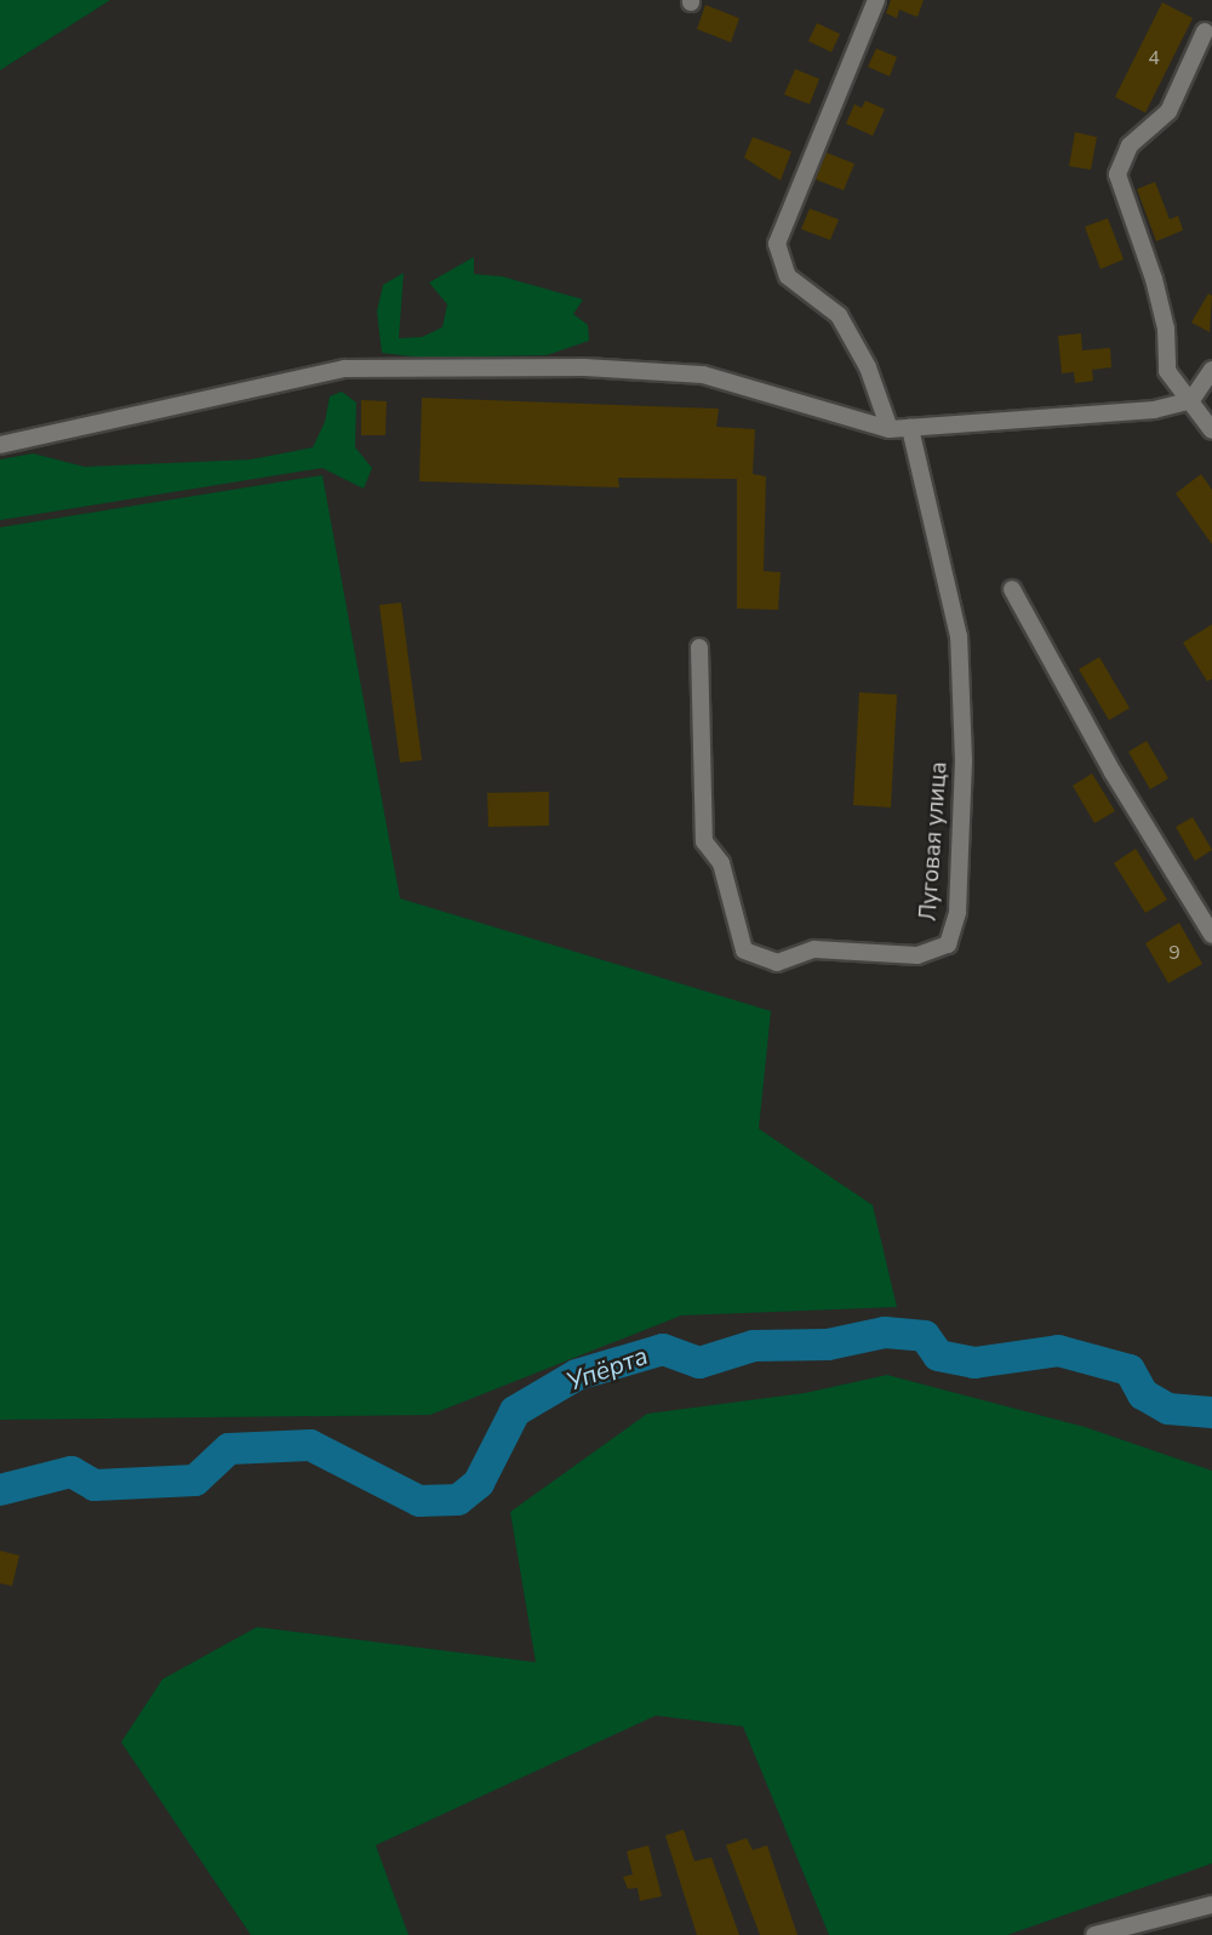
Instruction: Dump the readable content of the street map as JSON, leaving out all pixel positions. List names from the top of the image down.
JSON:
{
  "streets": {
    "street": ["Луговая улица"]
  },
  "water": ["Упёрта"],
  "house_numbers": ["4", "9"]
}
